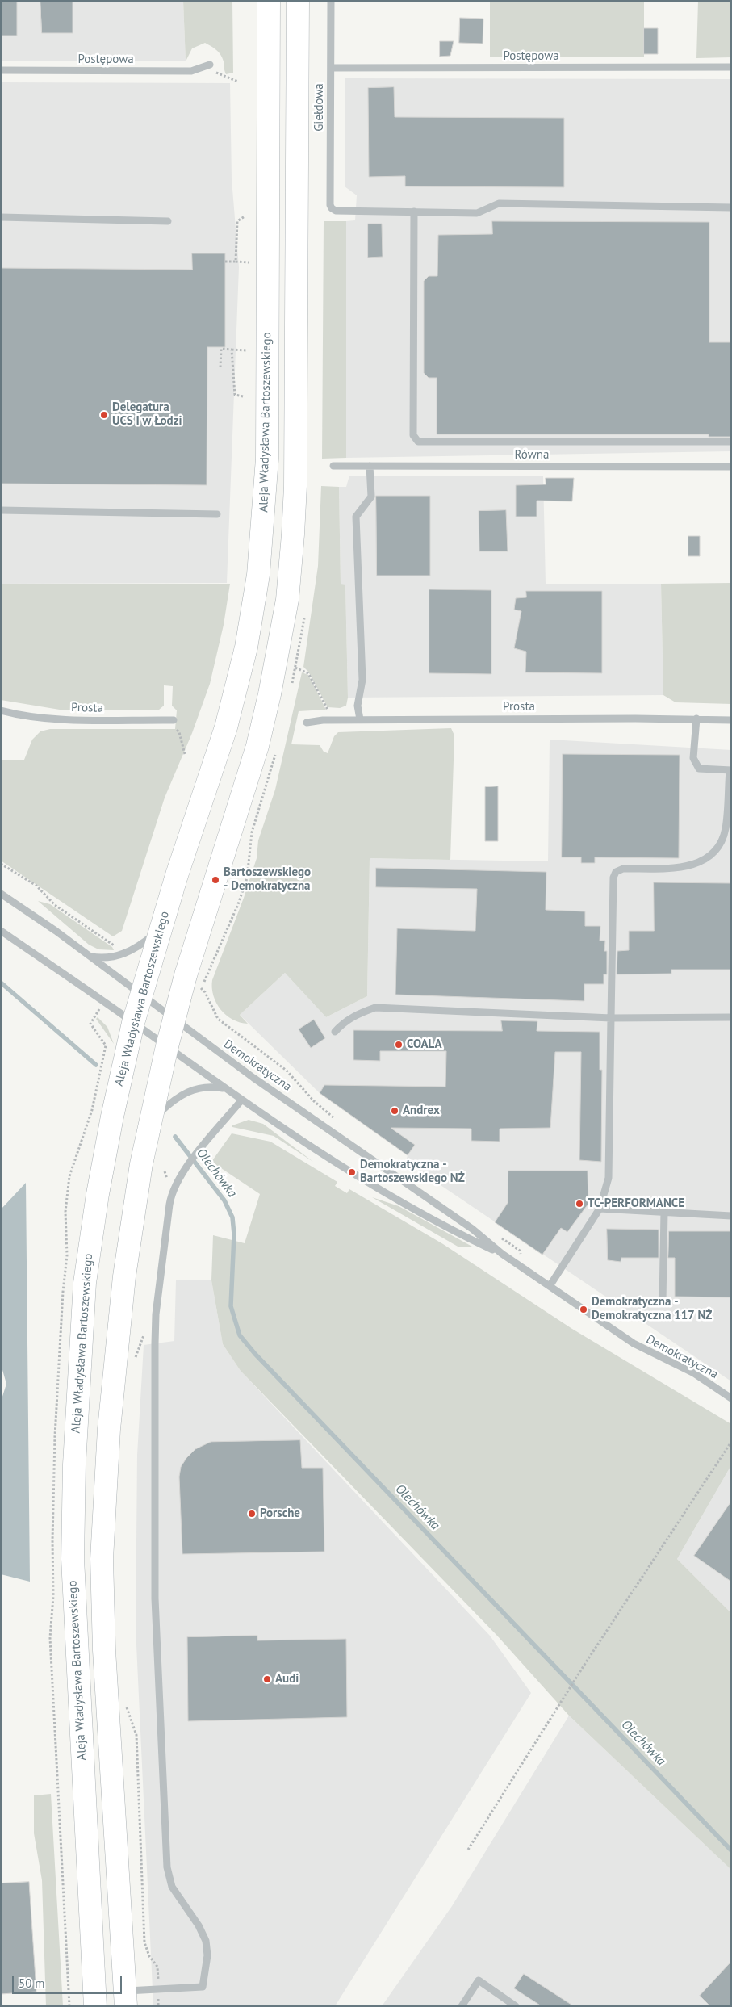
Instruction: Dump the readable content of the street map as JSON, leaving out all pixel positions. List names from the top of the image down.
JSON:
{
  "streets": {
    "main road": ["Aleja Władysława Bartoszewskiego"],
    "street": [
      "Postępowa",
      "Giełdowa",
      "Równa",
      "Prosta",
      "Demokratyczna"
    ]
  },
  "crossings": [
    ["Postępowa", "Giełdowa"],
    ["Aleja Władysława Bartoszewskiego", "Demokratyczna"]
  ],
  "water": ["Olechówka"],
  "places": [
    "Delegatura UCS I w Łodzi",
    "Bartoszewskiego - Demokratyczna",
    "COALA",
    "Andrex",
    "Demokratyczna - Bartoszewskiego NŻ",
    "TC-PERFORMANCE",
    "Demokratyczna - Demokratyczna 117 NŻ",
    "Porsche",
    "Audi"
  ],
  "scale_bar": "50 m"
}
